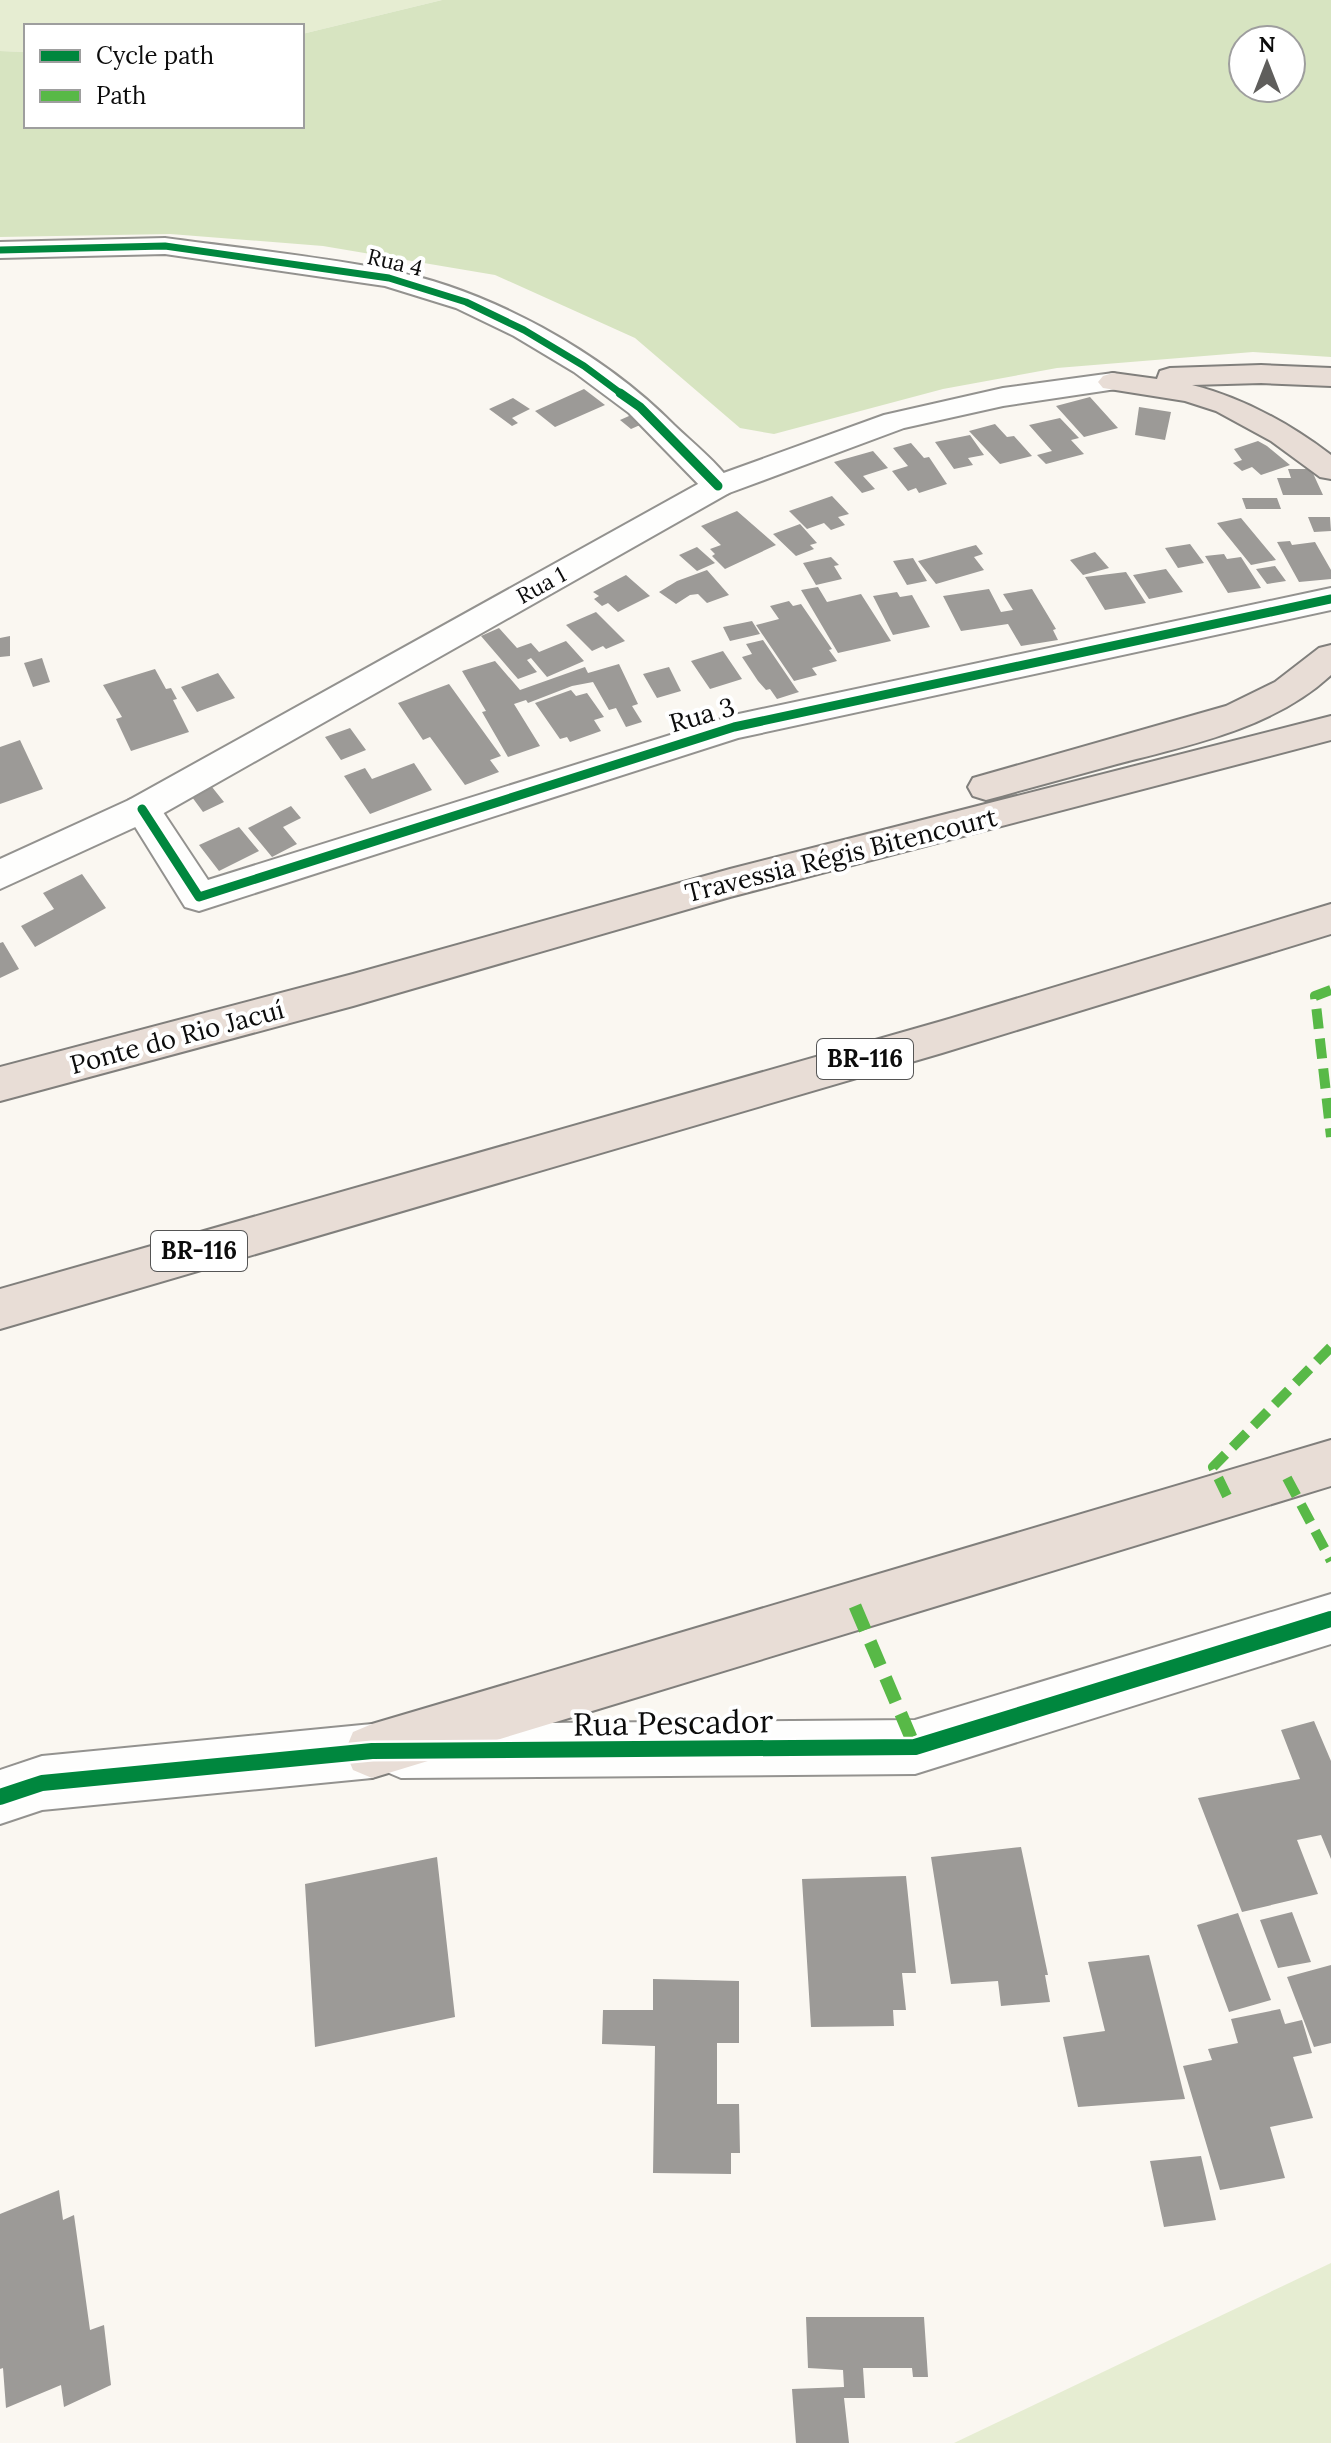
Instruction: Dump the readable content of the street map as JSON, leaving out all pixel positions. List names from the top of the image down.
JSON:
{
  "streets": {
    "highway": ["Travessia Régis Bitencourt", "Ponte do Rio Jacuí", "BR-116"],
    "street": [
      "Rua 4",
      "Rua 1",
      "Rua 3",
      "Rua Pescador"
    ]
  },
  "crossings": [
    ["Rua 4", "Rua 1"],
    ["Rua 1", "Rua 3"],
    ["Travessia Régis Bitencourt", "Ponte do Rio Jacuí"]
  ],
  "legend": ["Cycle path", "Path"],
  "north": "top"
}
